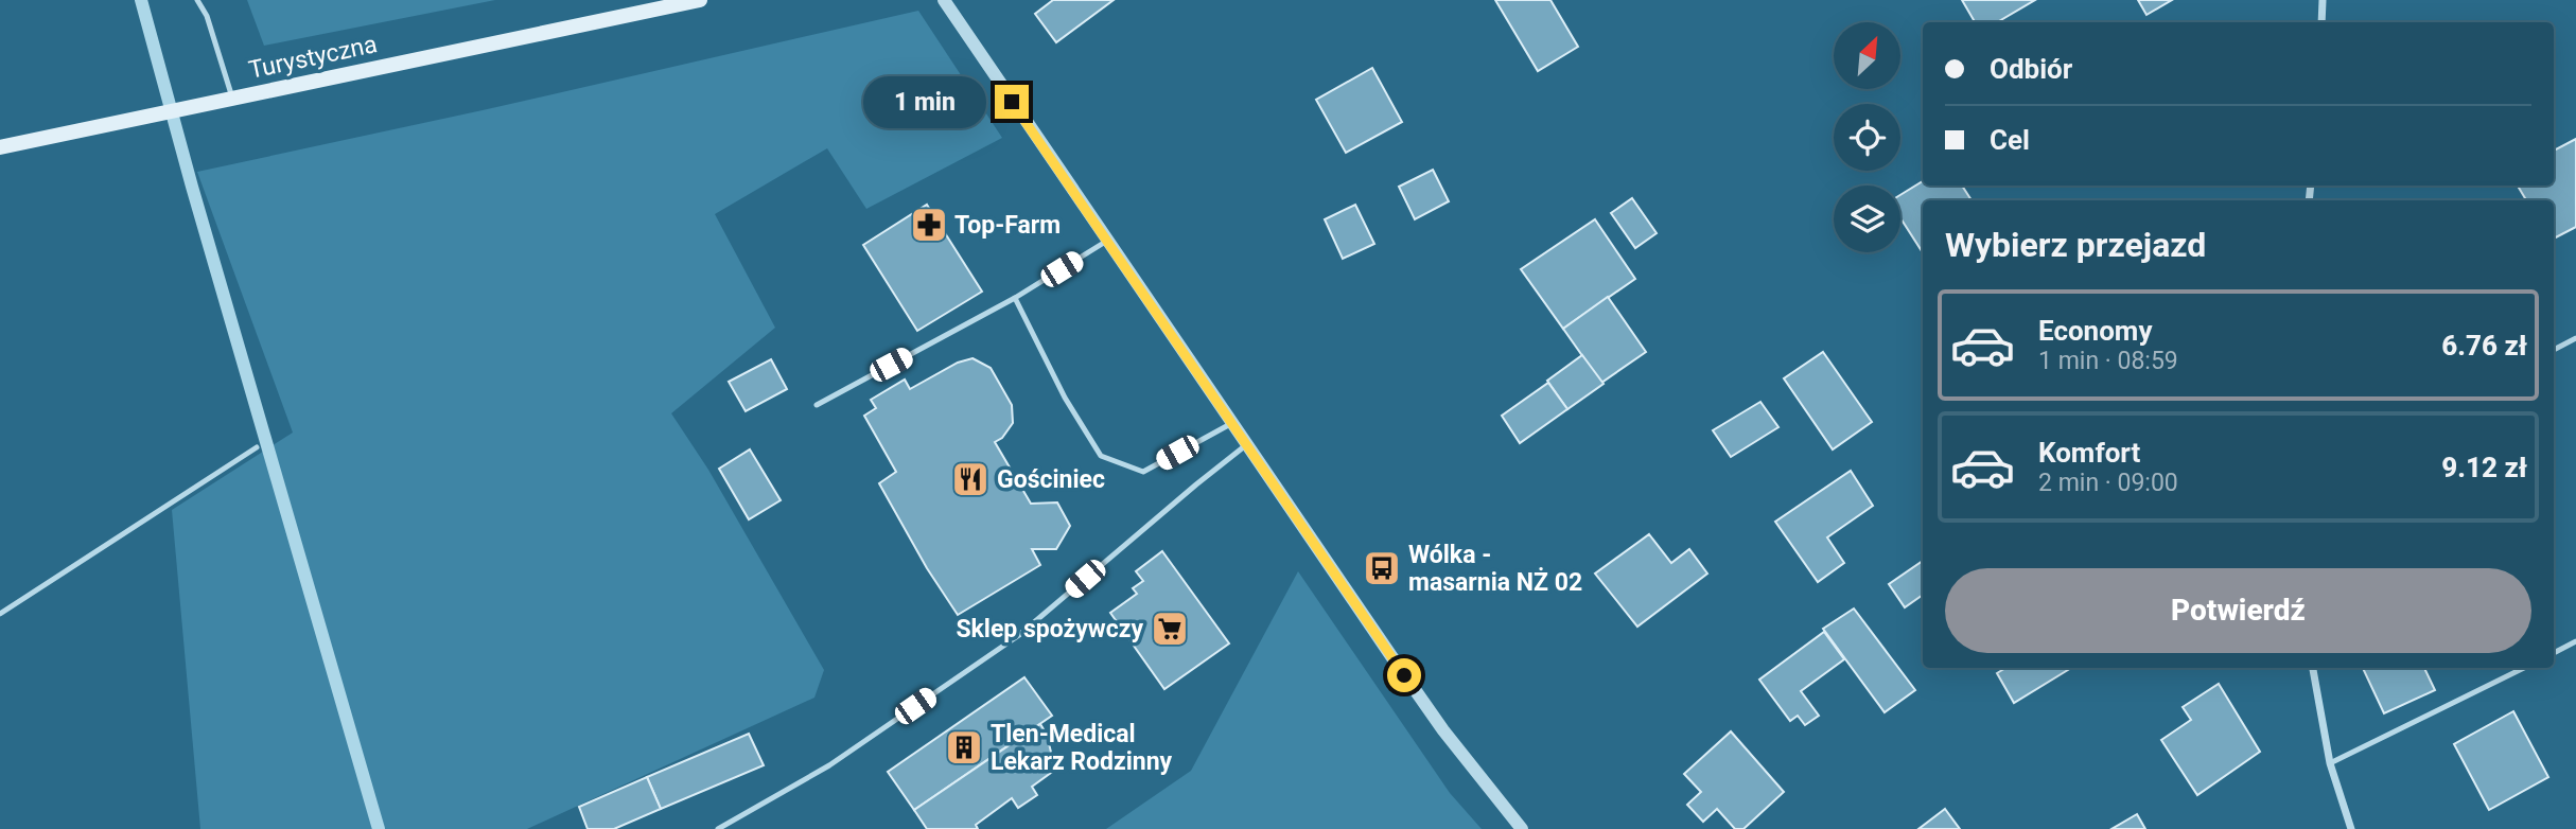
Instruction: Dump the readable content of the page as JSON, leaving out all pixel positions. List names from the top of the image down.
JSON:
{
  "streets": {
    "main road": ["Turystyczna"]
  },
  "places": {
    "pharmacy": ["Top-Farm"],
    "restaurant": ["Gościniec"],
    "bus stop": ["Wólka - masarnia NŻ 02"],
    "supermarket": ["Sklep spożywczy"],
    "building": ["Tlen-Medical Lekarz Rodzinny"]
  },
  "north": "top right",
  "page": {
    "banner": ["Odbiór", "Cel"],
    "bubble": "1 min",
    "heading": "Wybierz przejazd",
    "list": [
      {
        "name": "Economy",
        "note": "1 min · 08:59",
        "value": "6.76 zł"
      },
      {
        "name": "Komfort",
        "note": "2 min · 09:00",
        "value": "9.12 zł"
      }
    ],
    "buttons": "Potwierdź"
  }
}
